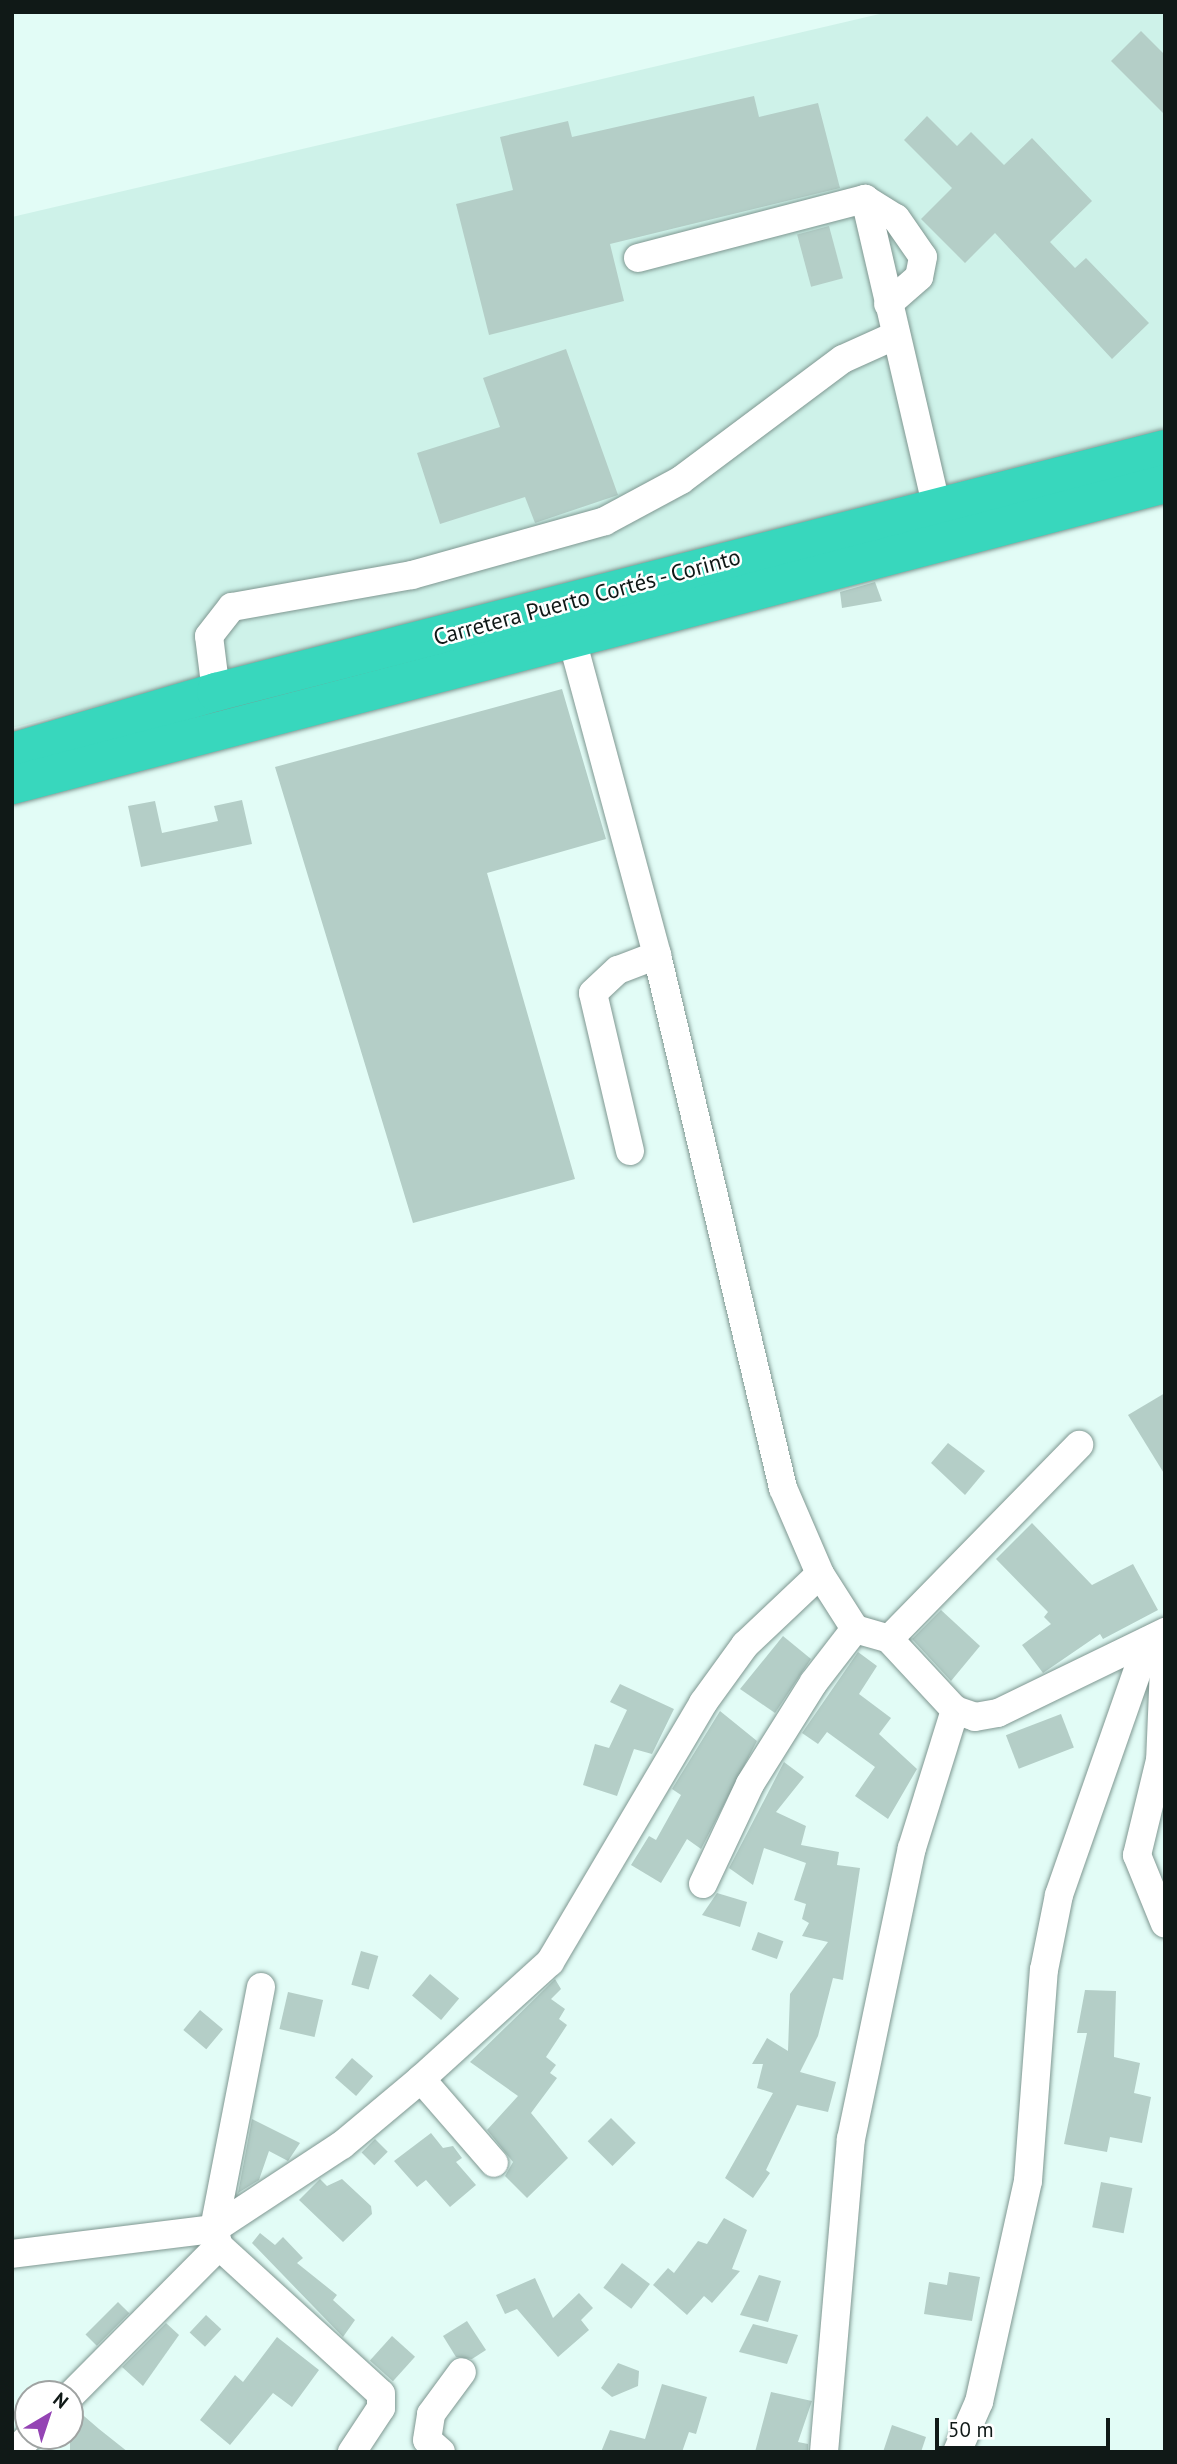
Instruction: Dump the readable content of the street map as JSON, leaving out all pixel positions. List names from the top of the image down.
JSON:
{
  "streets": {
    "highway": ["Carretera Puerto Cortés - Corinto"]
  },
  "scale_bar": "50 m",
  "north": "top right"
}
